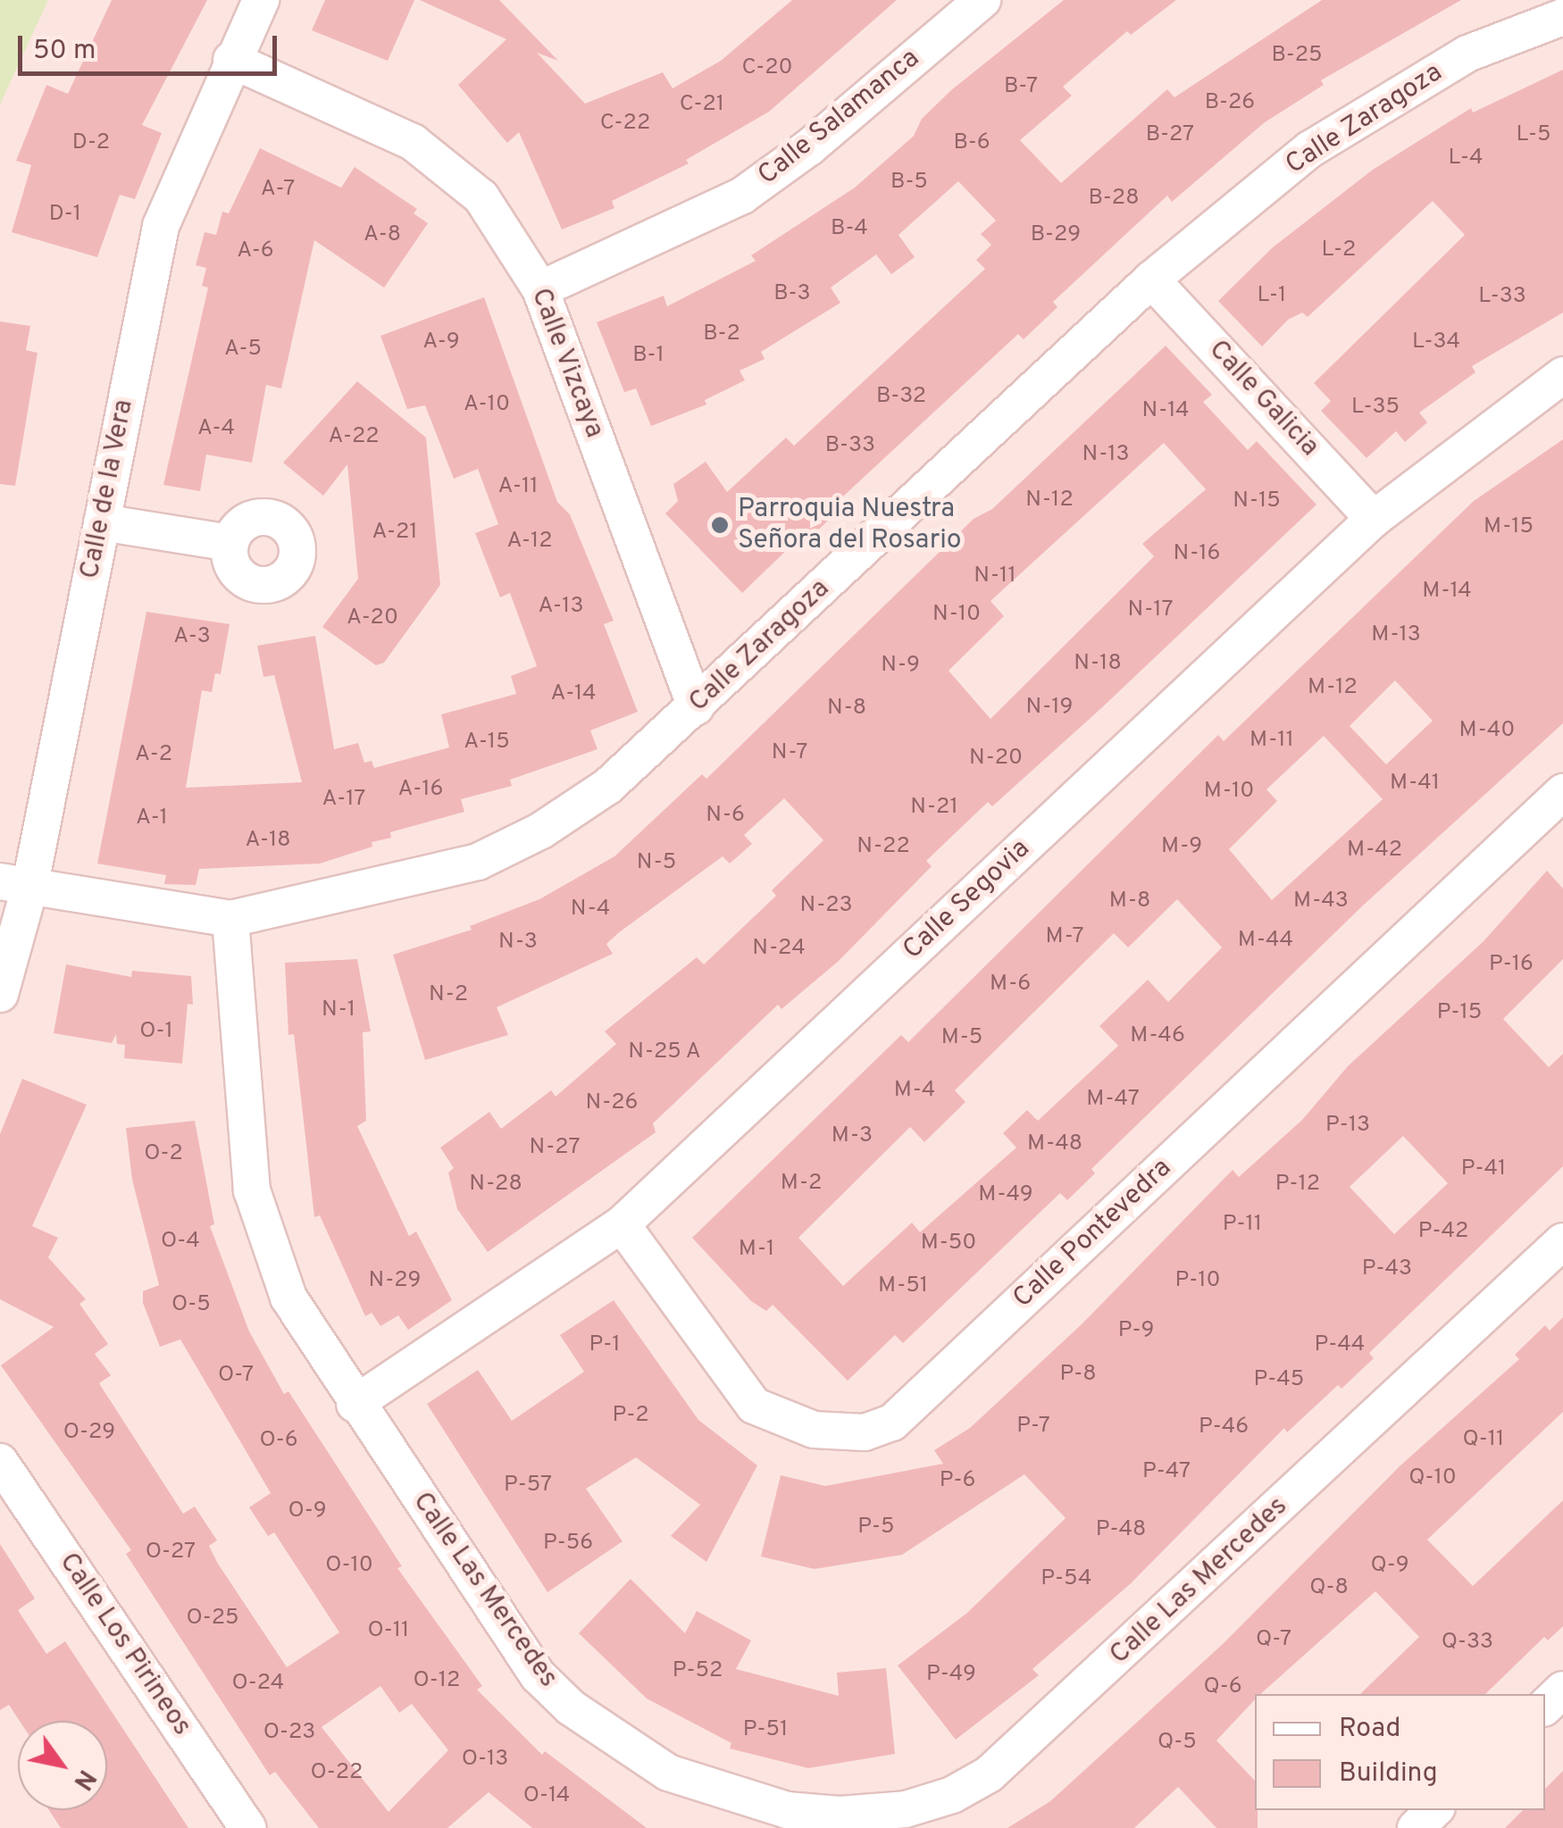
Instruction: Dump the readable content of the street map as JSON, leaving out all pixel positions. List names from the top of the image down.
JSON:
{
  "streets": {
    "street": [
      "Calle Salamanca",
      "Calle Zaragoza",
      "Calle Vizcaya",
      "Calle Galicia",
      "Calle de la Vera",
      "Calle Segovia",
      "Calle Pontevedra",
      "Calle Las Mercedes",
      "Calle Los Pirineos"
    ]
  },
  "crossings": [
    ["Calle Salamanca", "Calle Vizcaya"],
    ["Calle Zaragoza", "Calle Vizcaya"],
    ["Calle Zaragoza", "Calle Galicia"],
    ["Calle Zaragoza", "Calle de la Vera"],
    ["Calle Zaragoza", "Calle Las Mercedes"],
    ["Calle Vizcaya", "Calle de la Vera"],
    ["Calle Galicia", "Calle Segovia"],
    ["Calle Segovia", "Calle Pontevedra"],
    ["Calle Segovia", "Calle Las Mercedes"]
  ],
  "places": ["Parroquia Nuestra Señora del Rosario"],
  "house_numbers": [
    "B-25",
    "C-20",
    "B-7",
    "B-26",
    "C-21",
    "C-22",
    "B-27",
    "L-5",
    "D-2",
    "B-6",
    "L-4",
    "B-5",
    "A-7",
    "B-28",
    "D-1",
    "B-4",
    "A-8",
    "B-29",
    "L-2",
    "A-6",
    "B-3",
    "L-1",
    "L-33",
    "B-2",
    "A-9",
    "L-34",
    "A-5",
    "B-1",
    "B-32",
    "A-10",
    "L-35",
    "N-14",
    "A-4",
    "A-22",
    "B-33",
    "N-13",
    "A-11",
    "N-12",
    "N-15",
    "M-15",
    "A-21",
    "A-12",
    "N-16",
    "N-11",
    "M-14",
    "A-13",
    "N-17",
    "N-10",
    "A-20",
    "M-13",
    "A-3",
    "N-18",
    "N-9",
    "M-12",
    "A-14",
    "N-19",
    "N-8",
    "M-40",
    "M-11",
    "A-15",
    "N-7",
    "A-2",
    "N-20",
    "M-41",
    "A-16",
    "M-10",
    "A-17",
    "N-21",
    "N-6",
    "A-1",
    "A-18",
    "N-22",
    "M-9",
    "M-42",
    "N-5",
    "M-8",
    "M-43",
    "N-23",
    "N-4",
    "M-7",
    "M-44",
    "N-3",
    "N-24",
    "P-16",
    "M-6",
    "N-2",
    "N-1",
    "P-15",
    "O-1",
    "M-46",
    "M-5",
    "N-25 A",
    "M-4",
    "M-47",
    "N-26",
    "P-13",
    "M-3",
    "M-48",
    "N-27",
    "O-2",
    "P-41",
    "M-2",
    "N-28",
    "P-12",
    "M-49",
    "P-11",
    "P-42",
    "O-4",
    "M-50",
    "M-1",
    "P-43",
    "N-29",
    "P-10",
    "M-51",
    "O-5",
    "P-9",
    "P-1",
    "P-44",
    "P-8",
    "O-7",
    "P-45",
    "P-2",
    "P-7",
    "P-46",
    "O-29",
    "Q-11",
    "O-6",
    "P-47",
    "Q-10",
    "P-6",
    "P-57",
    "O-9",
    "P-5",
    "P-48",
    "P-56",
    "O-27",
    "O-10",
    "Q-9",
    "P-54",
    "Q-8",
    "O-25",
    "O-11",
    "Q-7",
    "Q-33",
    "P-52",
    "P-49",
    "O-12",
    "O-24",
    "Q-6",
    "P-51",
    "O-23",
    "Q-5",
    "O-13",
    "O-22",
    "O-14"
  ],
  "legend": ["Road", "Building"],
  "scale_bar": "50 m",
  "north": "bottom right"
}
